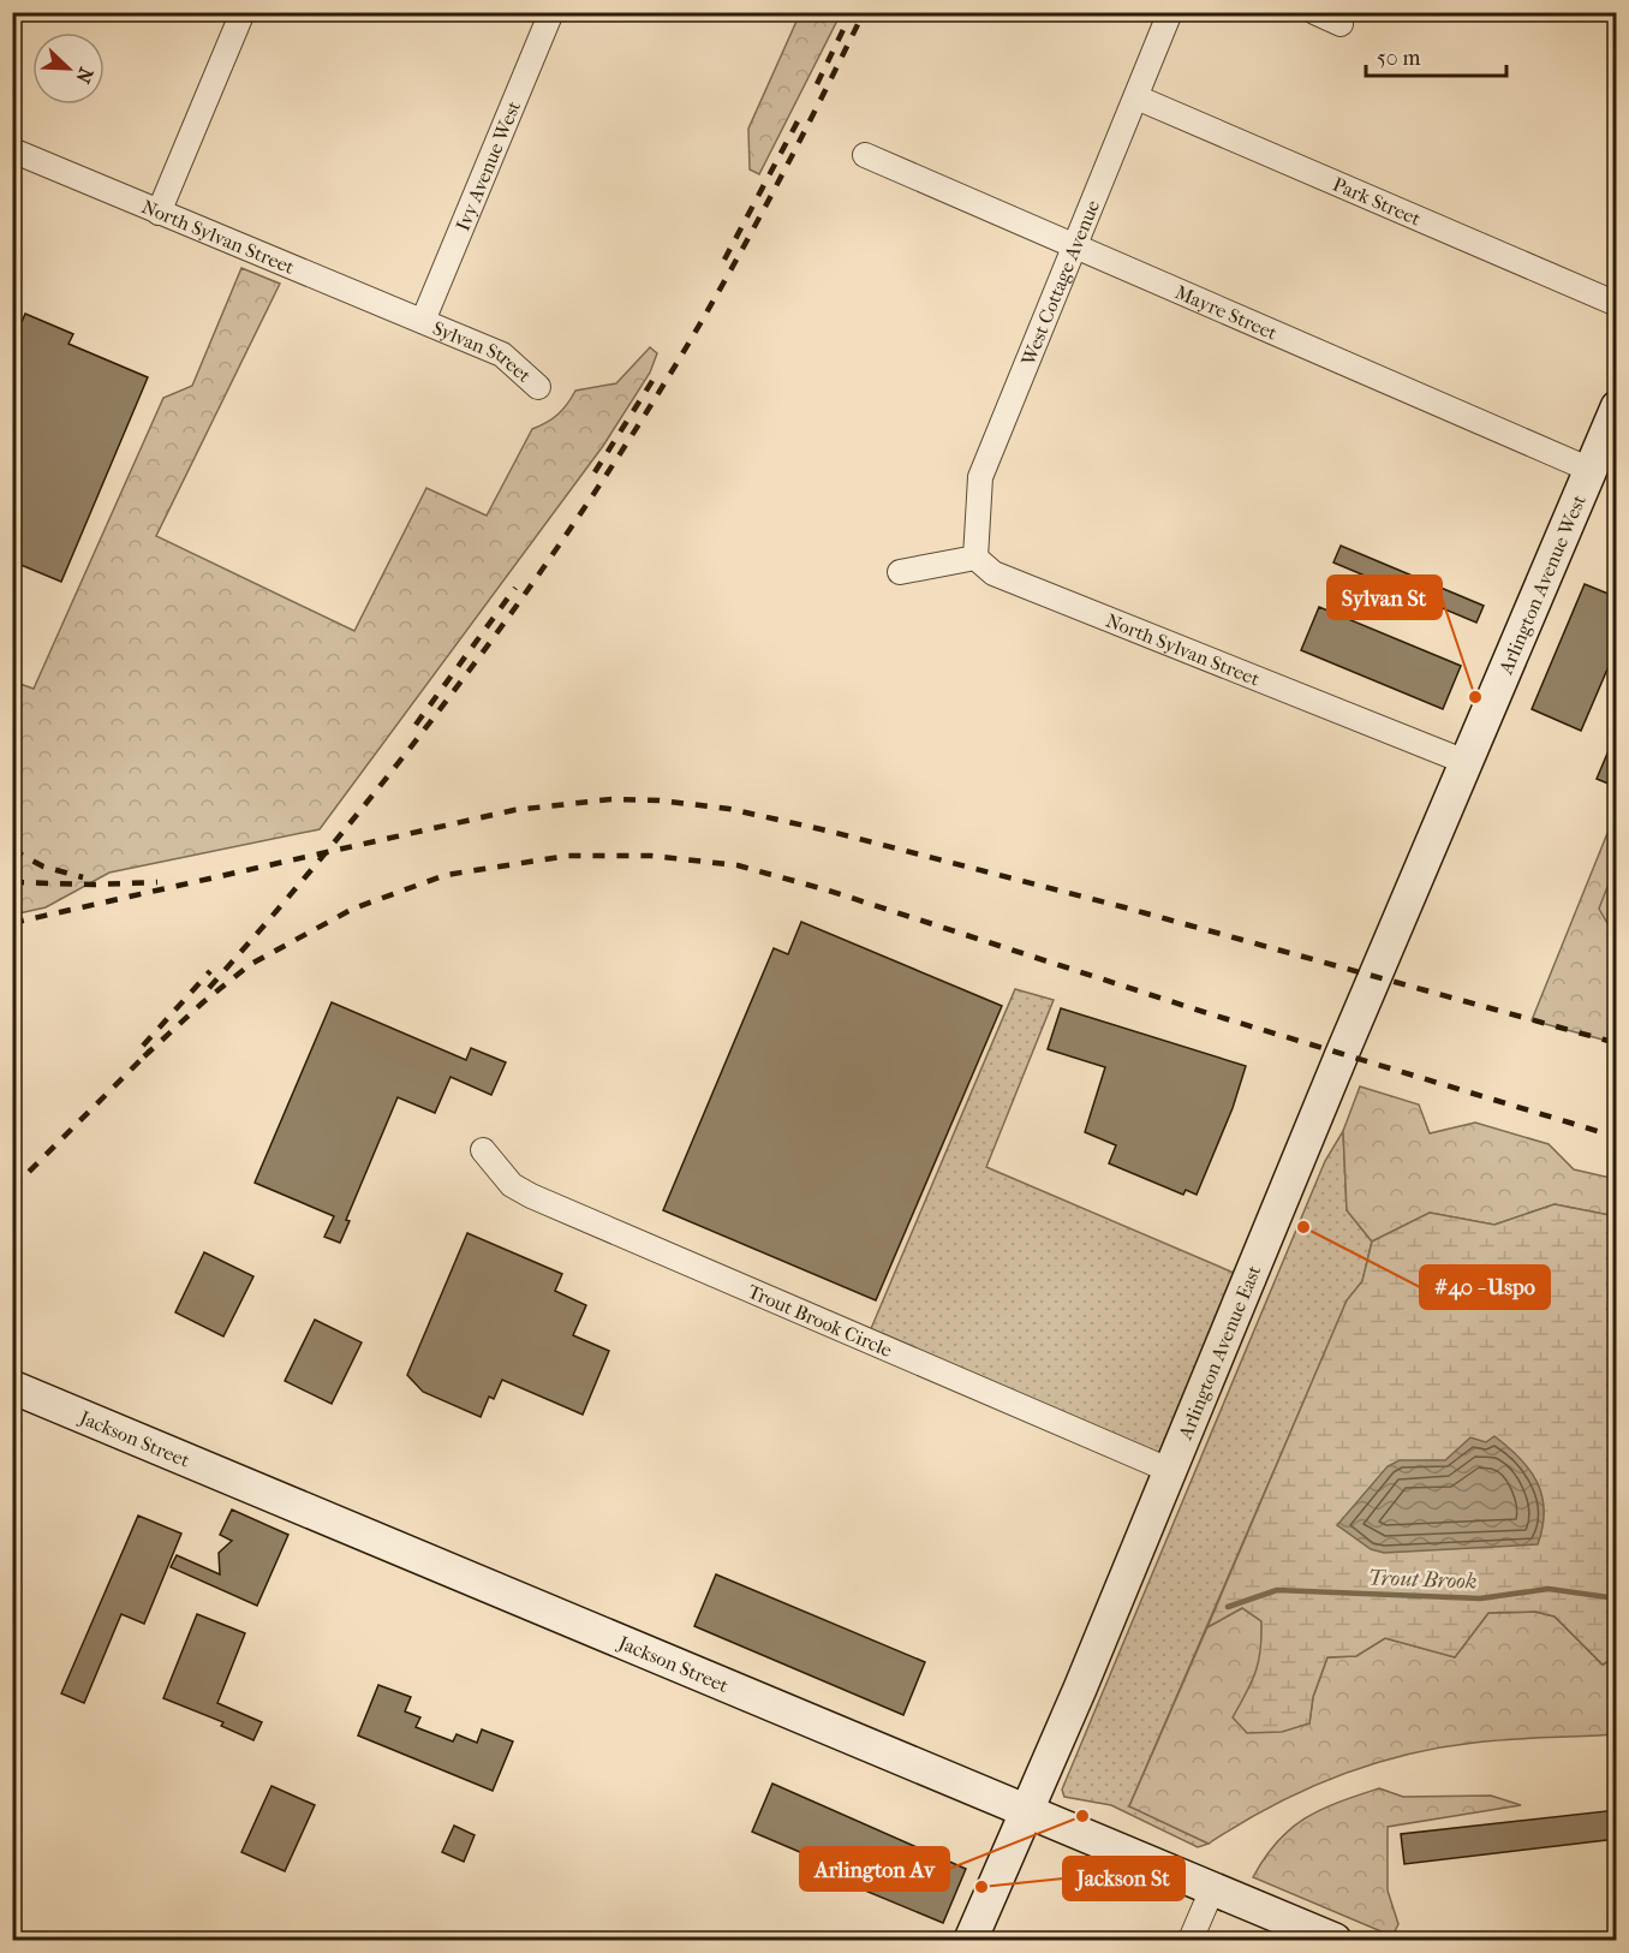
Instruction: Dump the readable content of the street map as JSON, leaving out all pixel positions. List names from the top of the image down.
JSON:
{
  "streets": {
    "street": [
      "Ivy Avenue West",
      "Park Street",
      "North Sylvan Street",
      "West Cottage Avenue",
      "Mayre Street",
      "Sylvan Street",
      "Arlington Avenue West",
      "Trout Brook Circle",
      "Arlington Avenue East",
      "Jackson Street"
    ]
  },
  "crossings": [
    ["Ivy Avenue West", "North Sylvan Street"],
    ["Ivy Avenue West", "Sylvan Street"],
    ["Park Street", "West Cottage Avenue"],
    ["North Sylvan Street", "West Cottage Avenue"],
    ["North Sylvan Street", "Sylvan Street"],
    ["North Sylvan Street", "Arlington Avenue West"],
    ["North Sylvan Street", "Arlington Avenue East"],
    ["West Cottage Avenue", "Mayre Street"],
    ["Mayre Street", "Arlington Avenue West"],
    ["Arlington Avenue West", "Arlington Avenue East"],
    ["Trout Brook Circle", "Arlington Avenue East"],
    ["Arlington Avenue East", "Jackson Street"]
  ],
  "water": ["Trout Brook"],
  "places": [
    "Sylvan St",
    "#40 - Uspo",
    "Arlington Av",
    "Jackson St"
  ],
  "scale_bar": "50 m",
  "north": "bottom right"
}
